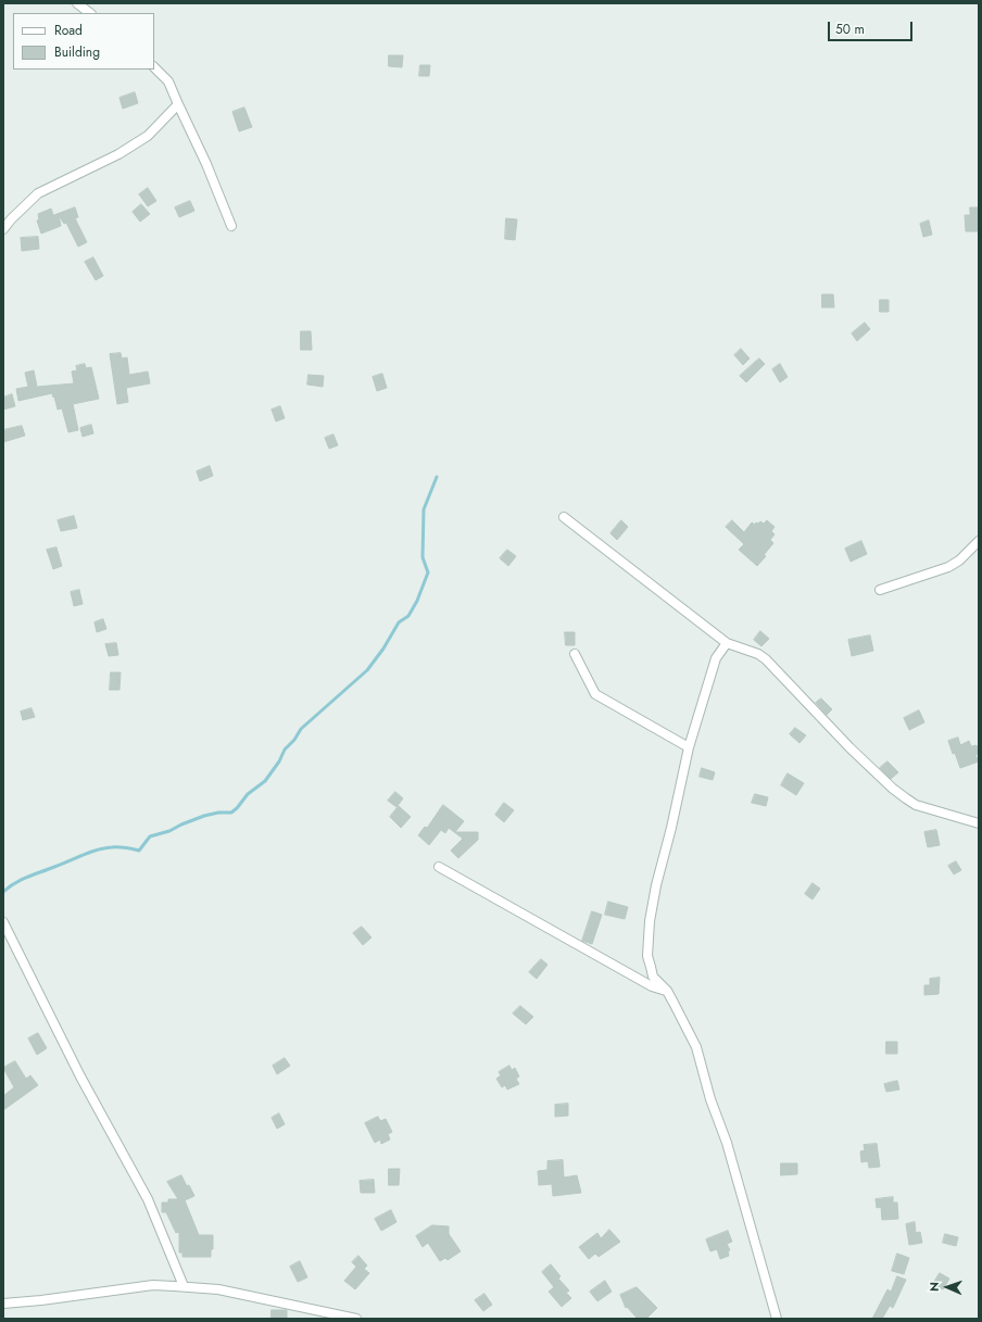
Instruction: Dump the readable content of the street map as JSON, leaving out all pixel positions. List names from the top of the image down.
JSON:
{
  "legend": ["Road", "Building"],
  "scale_bar": "50 m",
  "north": "left"
}
